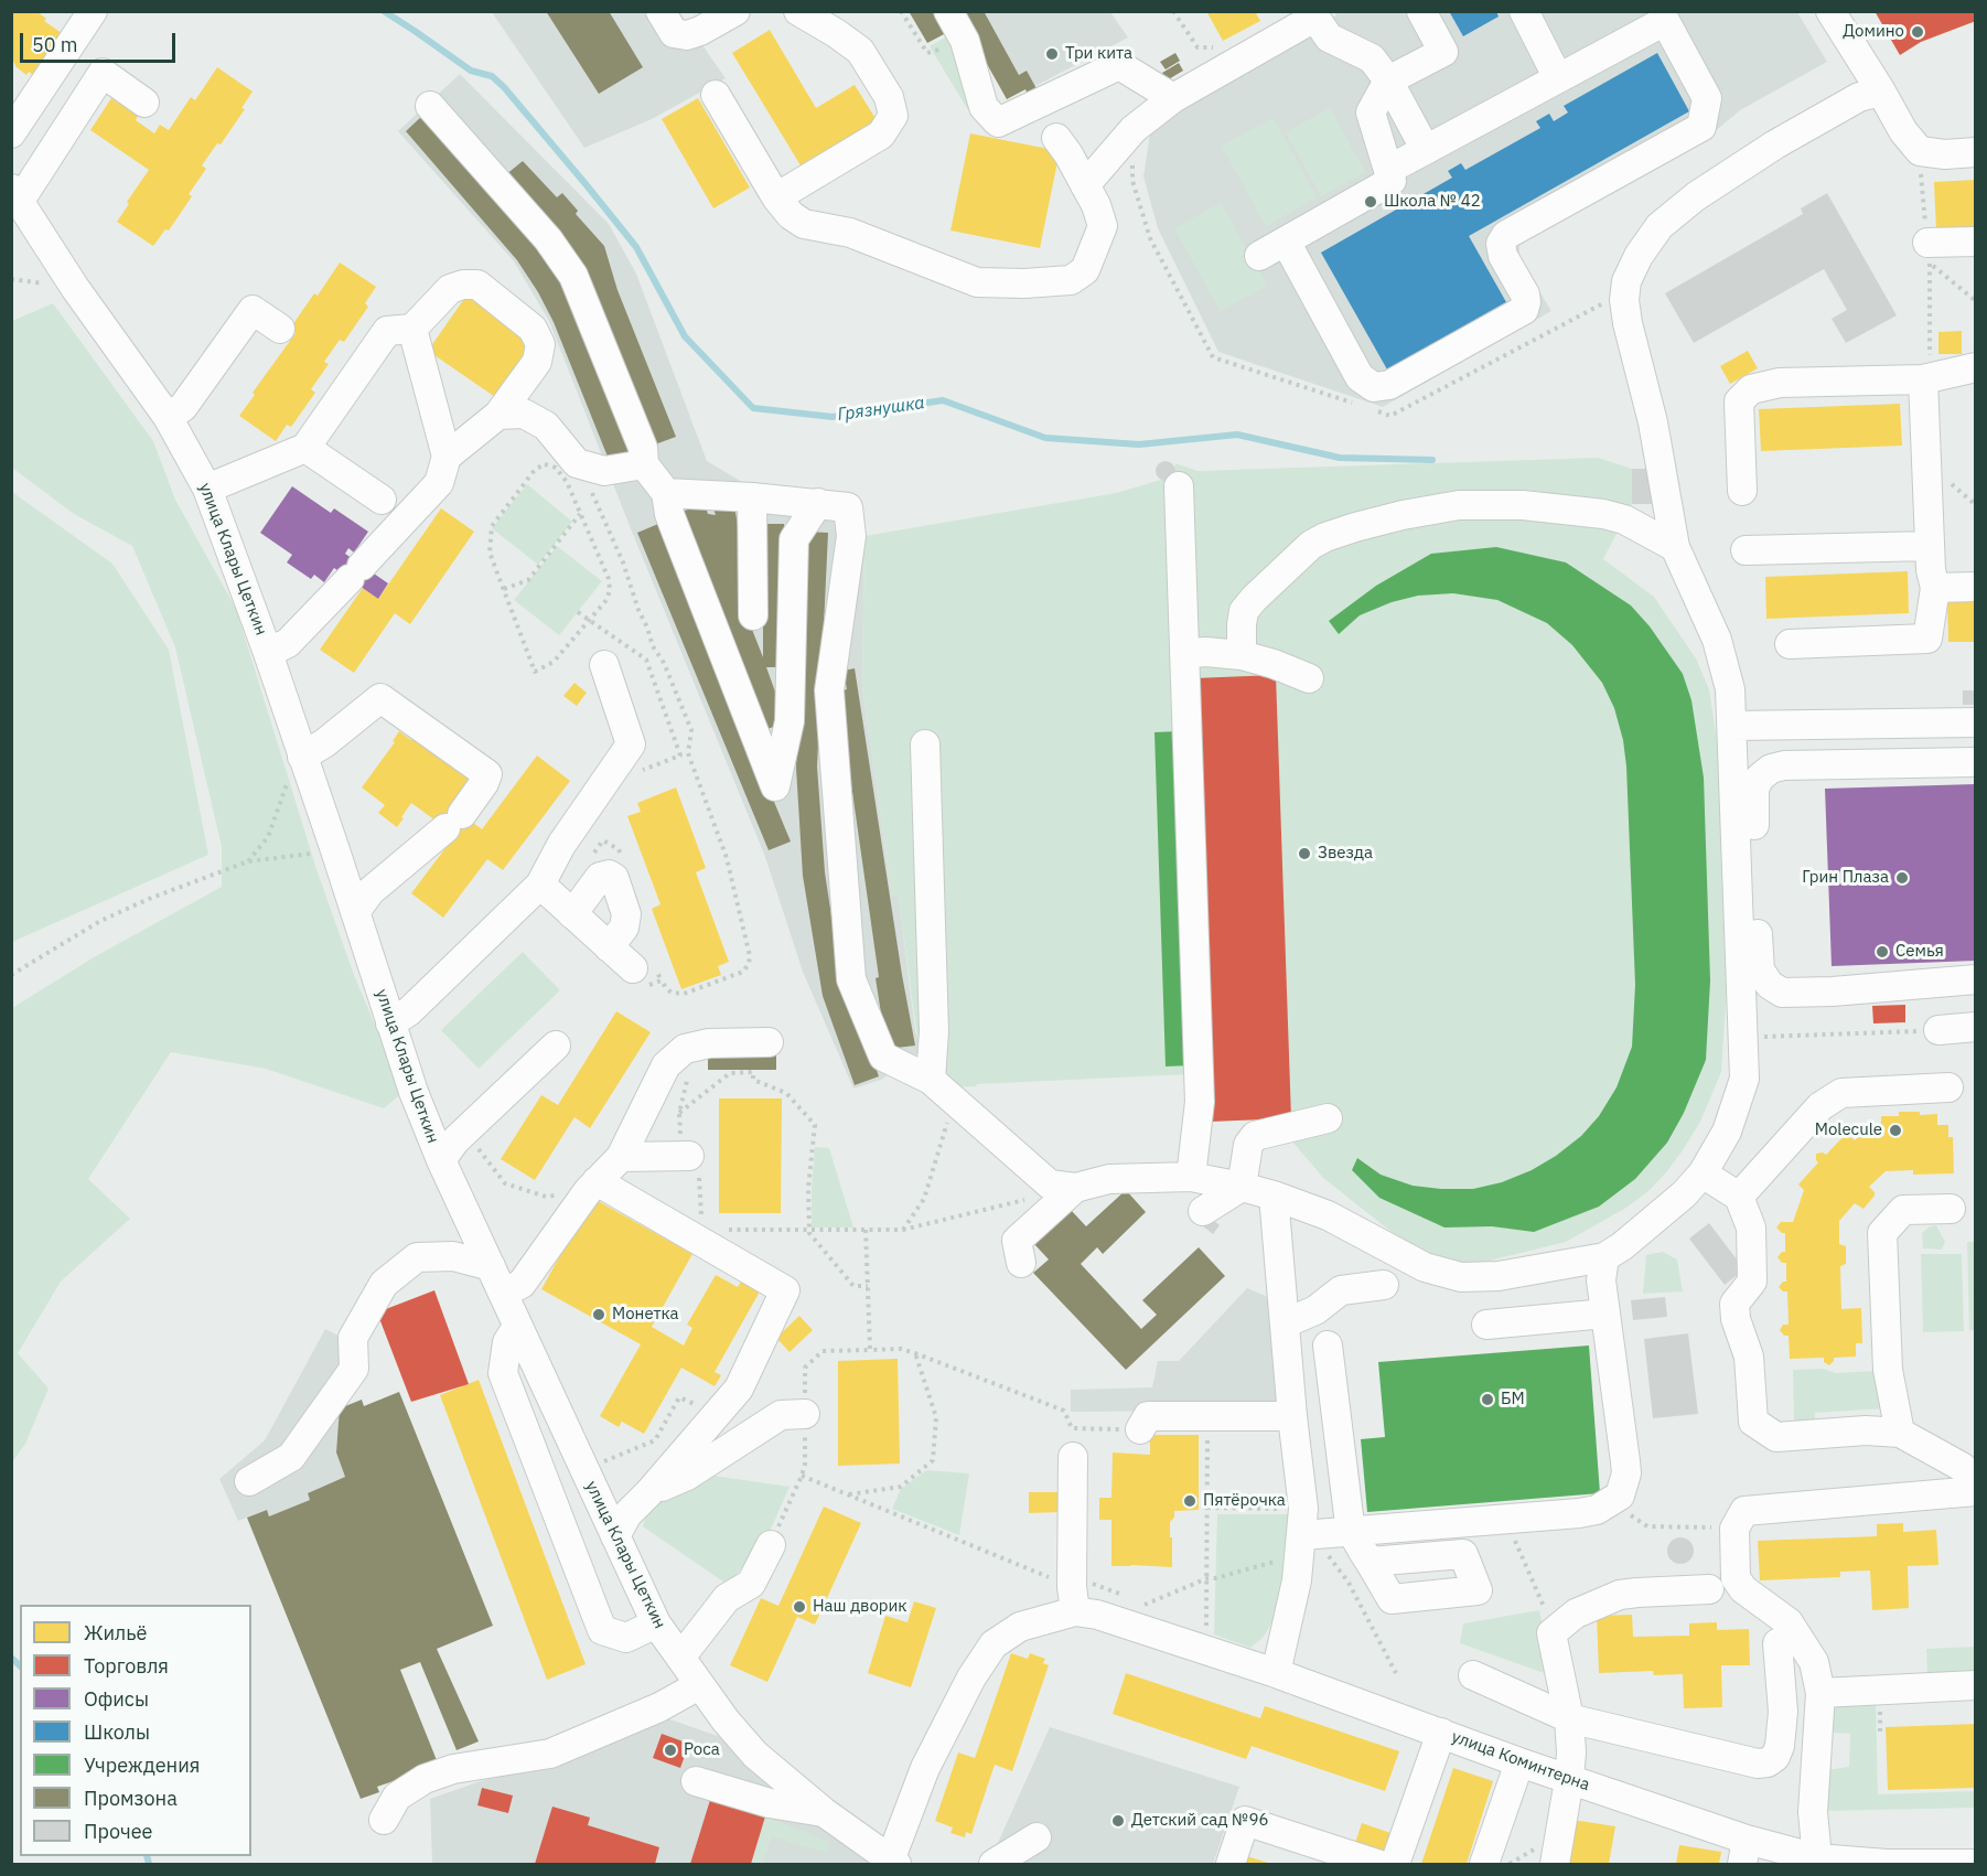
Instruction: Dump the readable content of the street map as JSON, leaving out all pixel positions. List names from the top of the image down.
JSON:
{
  "streets": {
    "street": ["улица Клары Цеткин", "улица Коминтерна"]
  },
  "water": ["Грязнушка"],
  "places": [
    "Домино",
    "Три кита",
    "Школа № 42",
    "Звезда",
    "Грин Плаза",
    "Семья",
    "Molecule",
    "Монетка",
    "БМ",
    "Пятёрочка",
    "Наш дворик",
    "Роса",
    "Детский сад №96"
  ],
  "legend": [
    "Жильё",
    "Торговля",
    "Офисы",
    "Школы",
    "Учреждения",
    "Промзона",
    "Прочее"
  ],
  "scale_bar": "50 m"
}
